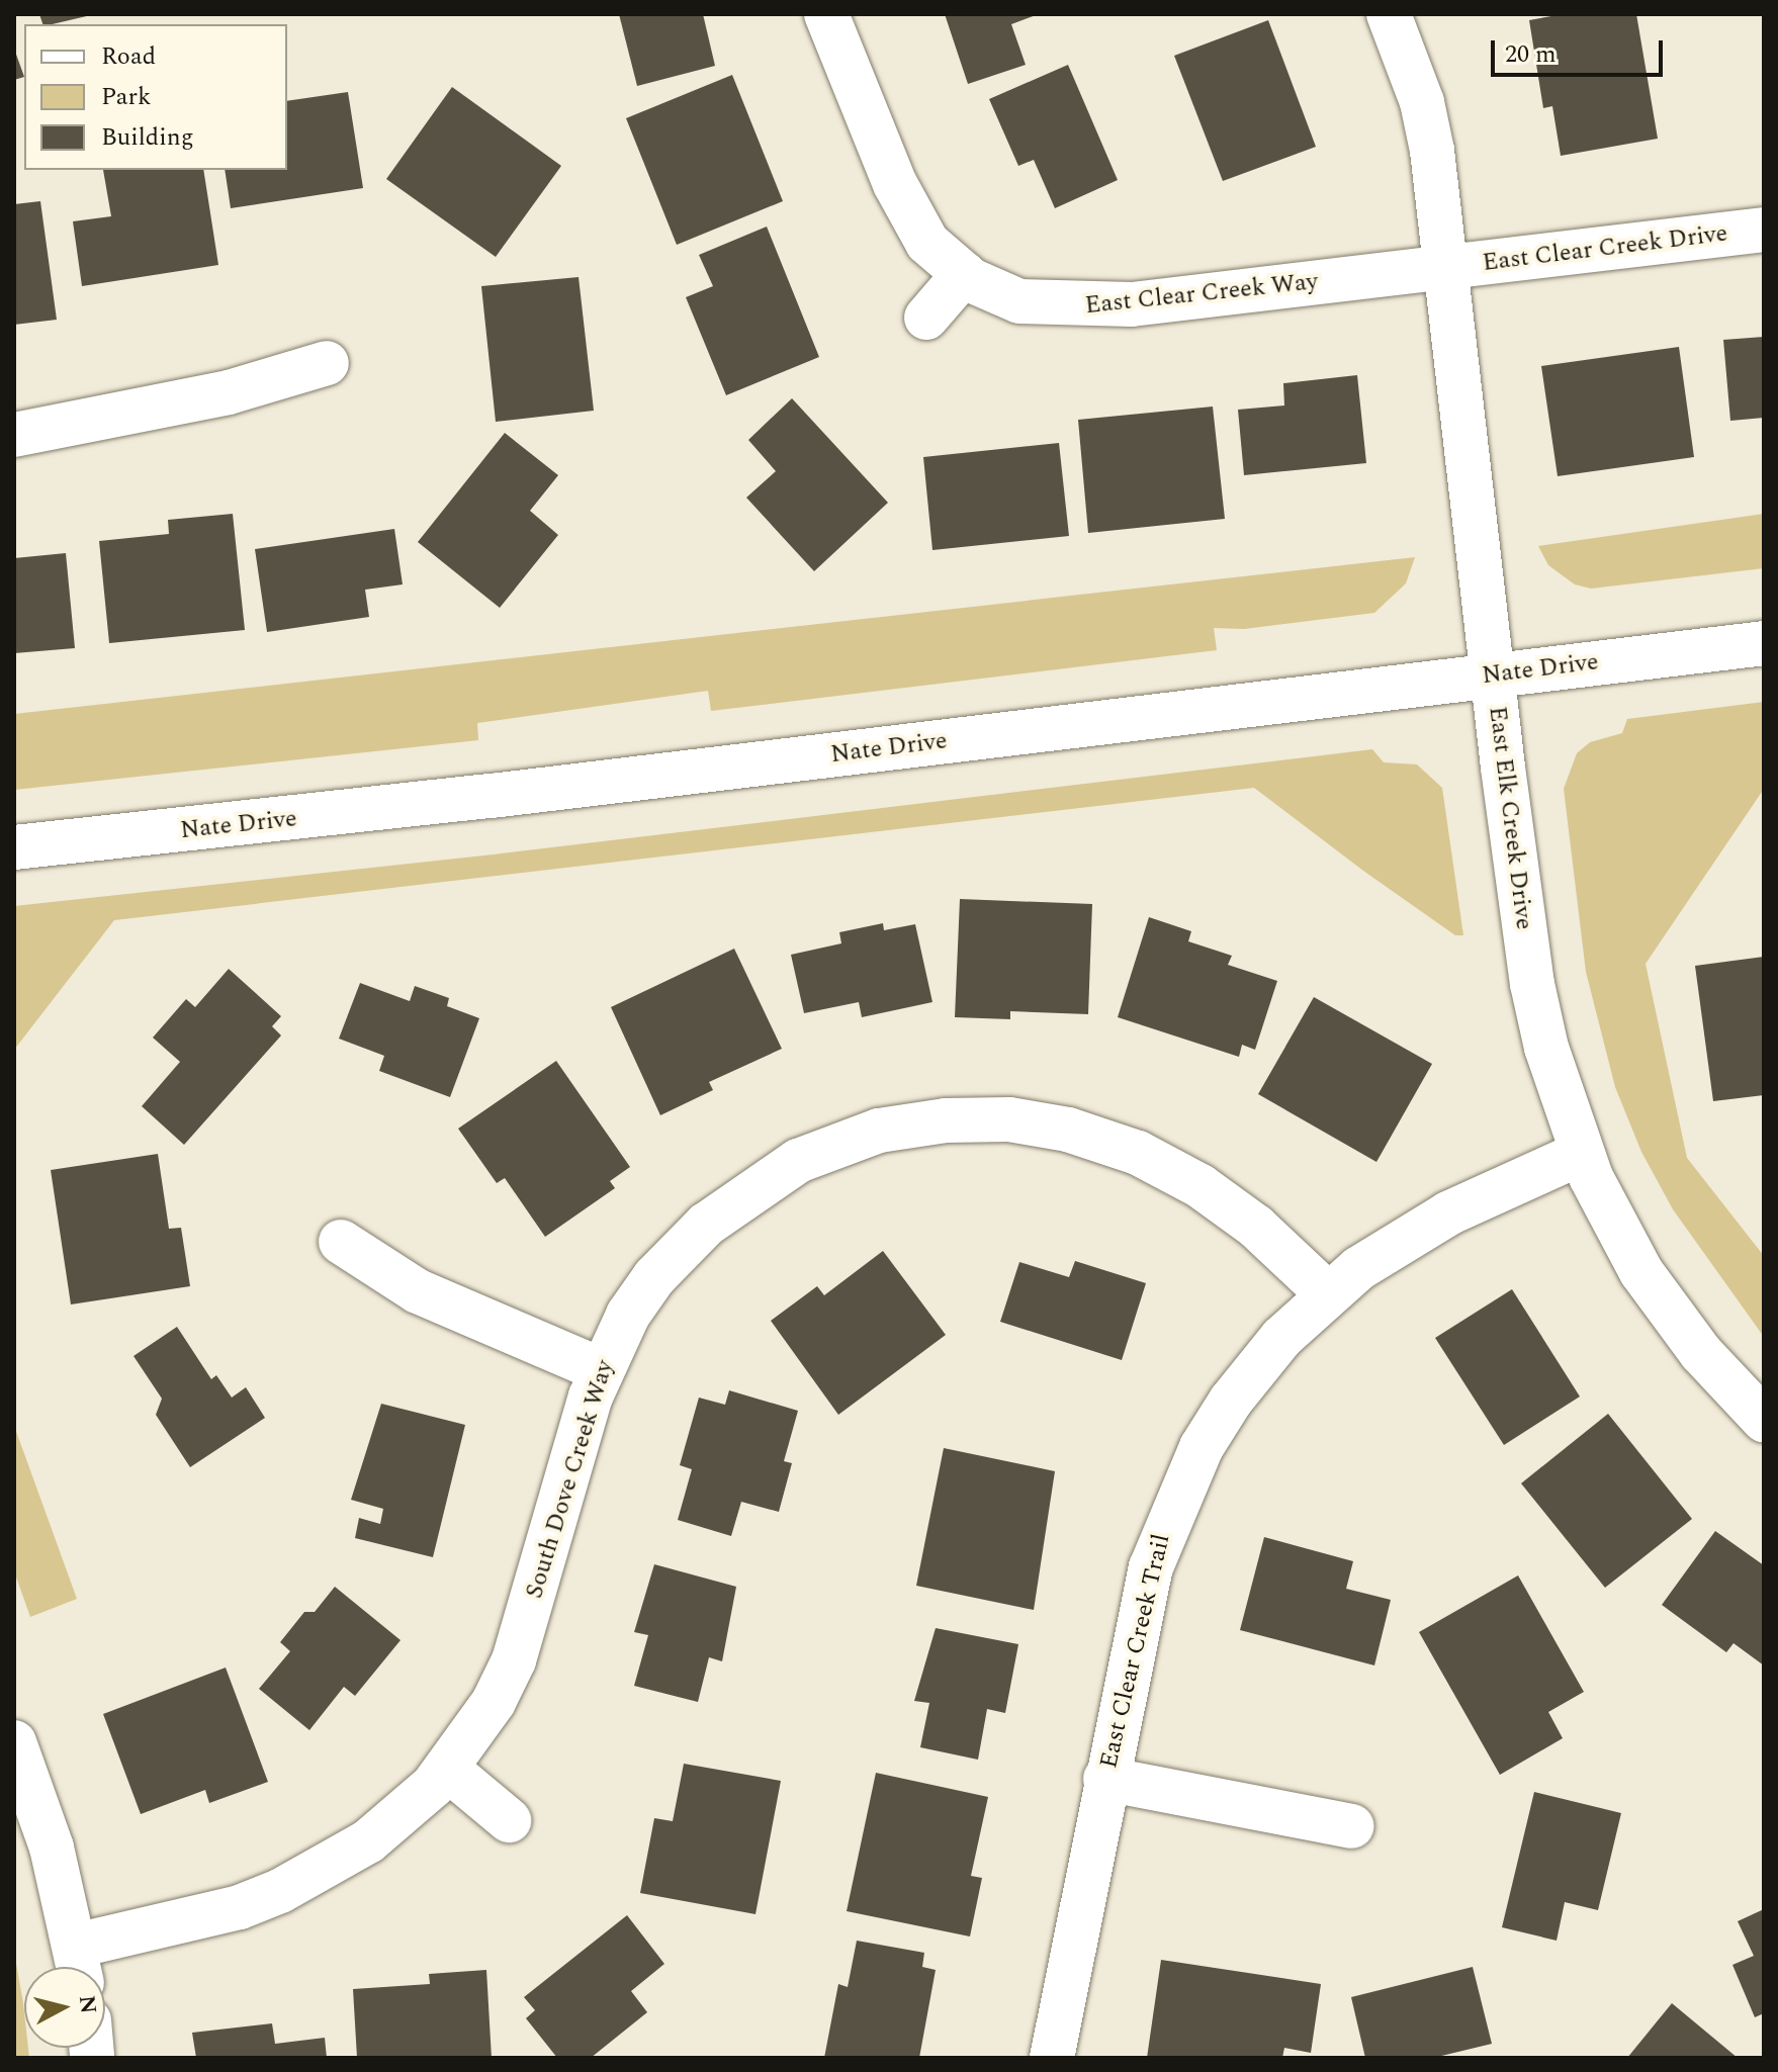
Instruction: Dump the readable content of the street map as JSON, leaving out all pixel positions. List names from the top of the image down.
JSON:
{
  "streets": {
    "street": [
      "East Clear Creek Drive",
      "East Clear Creek Way",
      "Nate Drive",
      "East Elk Creek Drive",
      "South Dove Creek Way",
      "East Clear Creek Trail"
    ]
  },
  "crossings": [
    ["East Clear Creek Drive", "East Clear Creek Way"],
    ["East Clear Creek Drive", "East Elk Creek Drive"],
    ["East Clear Creek Way", "East Elk Creek Drive"],
    ["Nate Drive", "East Elk Creek Drive"],
    ["East Elk Creek Drive", "East Clear Creek Trail"],
    ["South Dove Creek Way", "East Clear Creek Trail"]
  ],
  "legend": ["Road", "Park", "Building"],
  "scale_bar": "20 m",
  "north": "right"
}
